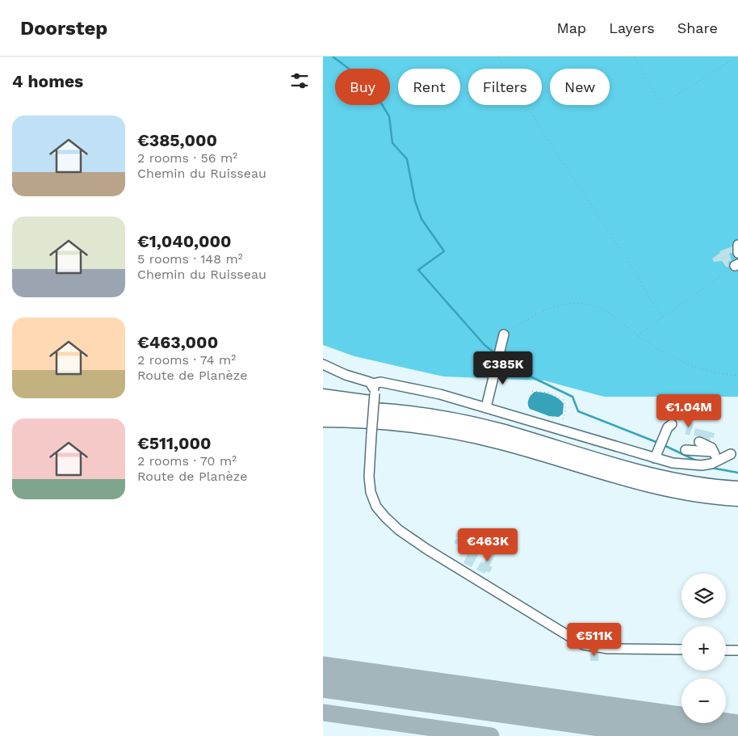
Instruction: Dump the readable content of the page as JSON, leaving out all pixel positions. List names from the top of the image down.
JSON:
{
  "page": {
    "header": "Doorstep",
    "nav": ["Map", "Layers", "Share"],
    "heading": "4 homes",
    "chip": [
      "Buy",
      "Rent",
      "Filters",
      "New"
    ],
    "list": [
      {
        "name": "€385,000",
        "note": "2 rooms · 56 m² · Chemin du Ruisseau"
      },
      {
        "name": "€1,040,000",
        "note": "5 rooms · 148 m² · Chemin du Ruisseau"
      },
      {
        "name": "€463,000",
        "note": "2 rooms · 74 m² · Route de Planèze"
      },
      {
        "name": "€511,000",
        "note": "2 rooms · 70 m² · Route de Planèze"
      }
    ],
    "price": [
      "€385K",
      "€1.04M",
      "€463K",
      "€511K"
    ],
    "map_buttons": ["+", "−"]
  }
}
